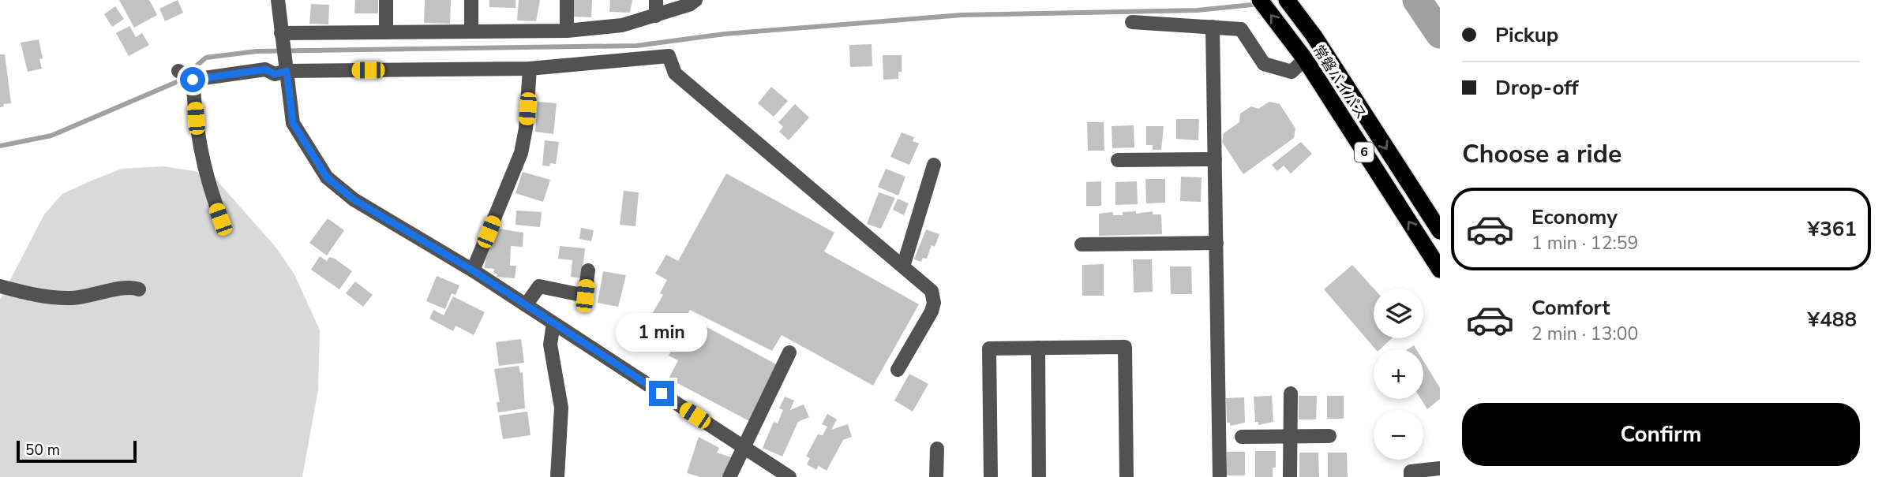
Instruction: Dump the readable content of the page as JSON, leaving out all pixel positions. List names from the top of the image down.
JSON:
{
  "streets": {
    "highway": ["常磐バイパス", "6"]
  },
  "scale_bar": "50 m",
  "page": {
    "banner": ["Pickup", "Drop-off"],
    "heading": "Choose a ride",
    "list": [
      {
        "name": "Economy",
        "note": "1 min · 12:59",
        "value": "¥361"
      },
      {
        "name": "Comfort",
        "note": "2 min · 13:00",
        "value": "¥488"
      }
    ],
    "map_buttons": ["+", "−"],
    "bubble": "1 min",
    "buttons": "Confirm",
    "scale": "50 m"
  }
}
